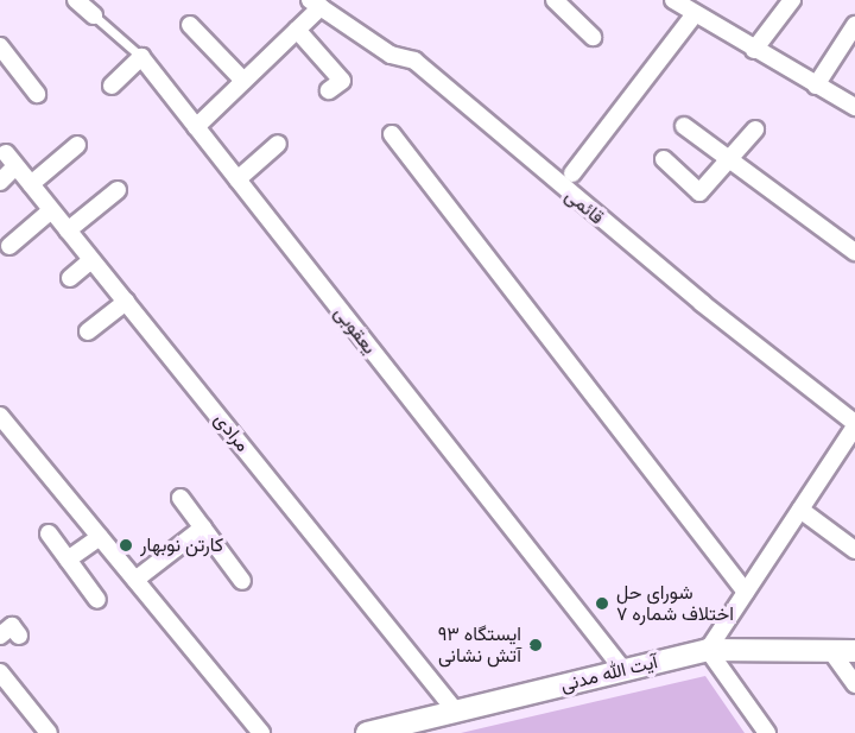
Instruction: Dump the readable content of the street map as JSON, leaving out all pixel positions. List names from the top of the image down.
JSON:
{
  "streets": {
    "main road": ["آیت الله مدنی"],
    "street": ["قائمی", "یعقوبی", "مرادی"]
  },
  "crossings": [
    ["یعقوبی", "آیت الله مدنی"],
    ["مرادی", "آیت الله مدنی"]
  ],
  "places": ["کارتن نوبهار", "شورای حل اختلاف شماره ۷", "ایستگاه ۹۳ آتش نشانی"]
}
